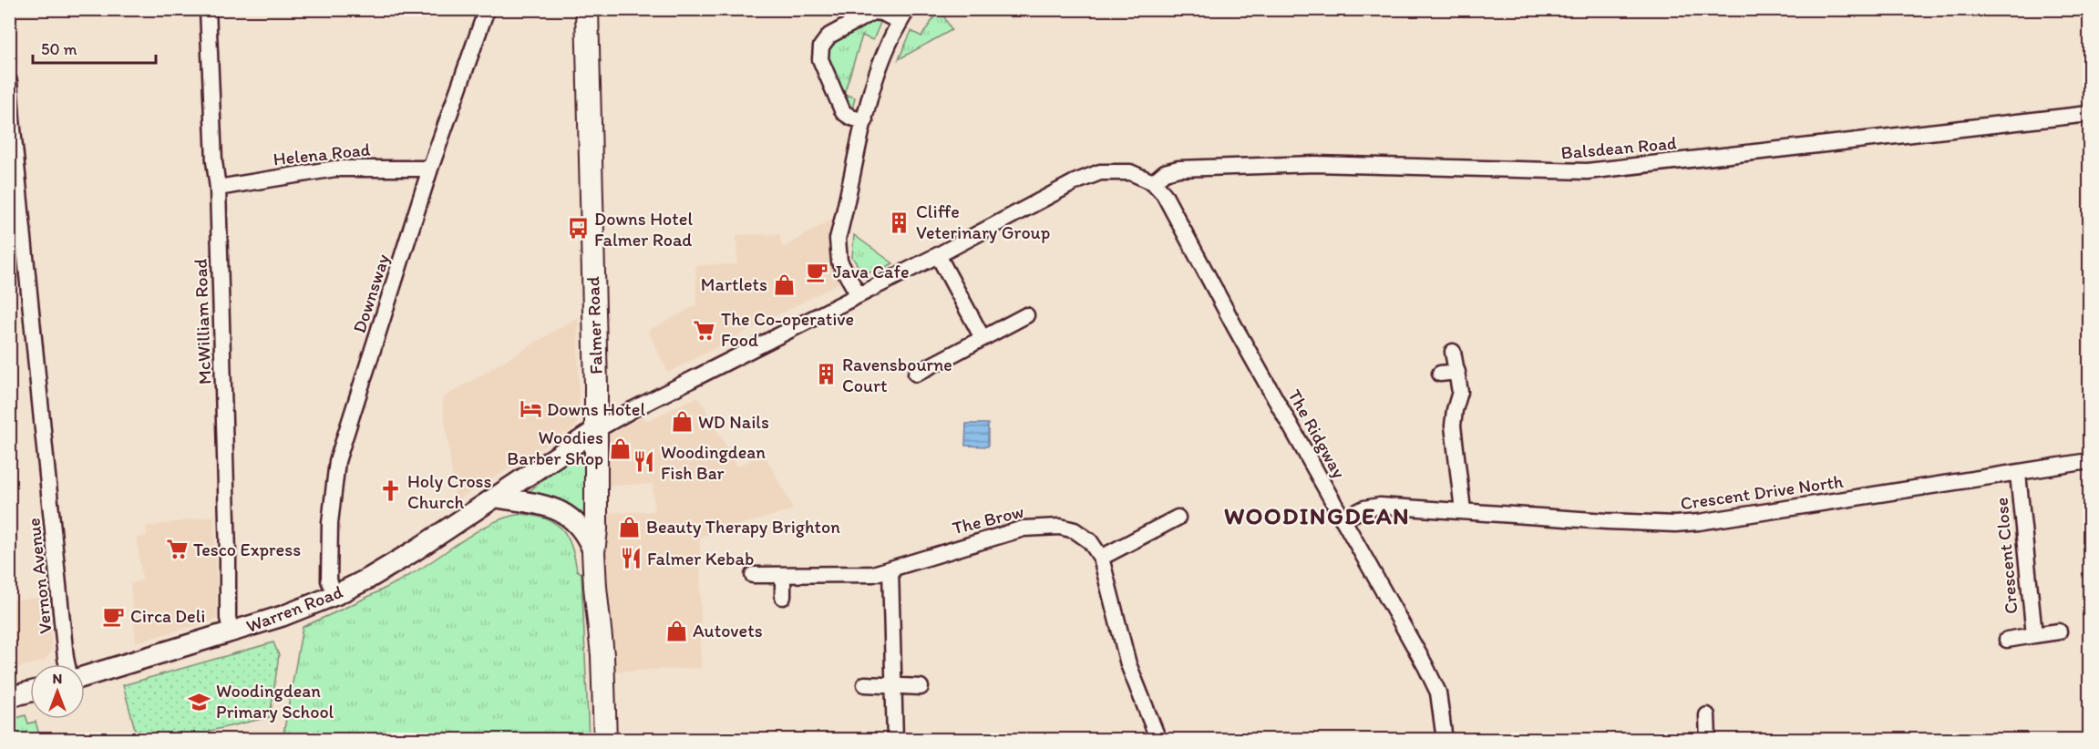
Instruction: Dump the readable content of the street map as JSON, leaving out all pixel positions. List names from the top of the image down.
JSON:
{
  "streets": {
    "main road": ["Falmer Road"],
    "street": [
      "Balsdean Road",
      "Helena Road",
      "Downsway",
      "McWilliam Road",
      "The Ridgway",
      "Crescent Drive North",
      "The Brow",
      "Crescent Close",
      "Vernon Avenue",
      "Warren Road"
    ]
  },
  "crossings": [
    ["Balsdean Road", "The Ridgway"],
    ["Helena Road", "Downsway"],
    ["Helena Road", "McWilliam Road"],
    ["Downsway", "Warren Road"],
    ["McWilliam Road", "Warren Road"],
    ["Falmer Road", "Warren Road"],
    ["The Ridgway", "Crescent Drive North"],
    ["Crescent Drive North", "Crescent Close"]
  ],
  "districts": ["WOODINGDEAN"],
  "places": {
    "building": ["Cliffe Veterinary Group", "Ravensbourne Court"],
    "bus stop": ["Downs Hotel Falmer Road"],
    "cafe": ["Java Cafe", "Circa Deli"],
    "shop": [
      "Martlets",
      "WD Nails",
      "Woodies Barber Shop",
      "Beauty Therapy Brighton",
      "Autovets"
    ],
    "supermarket": ["The Co-operative Food", "Tesco Express"],
    "hotel": ["Downs Hotel"],
    "restaurant": ["Woodingdean Fish Bar", "Falmer Kebab"],
    "church": ["Holy Cross Church"],
    "school or university": ["Woodingdean Primary School"]
  },
  "scale_bar": "50 m",
  "north": "top"
}
